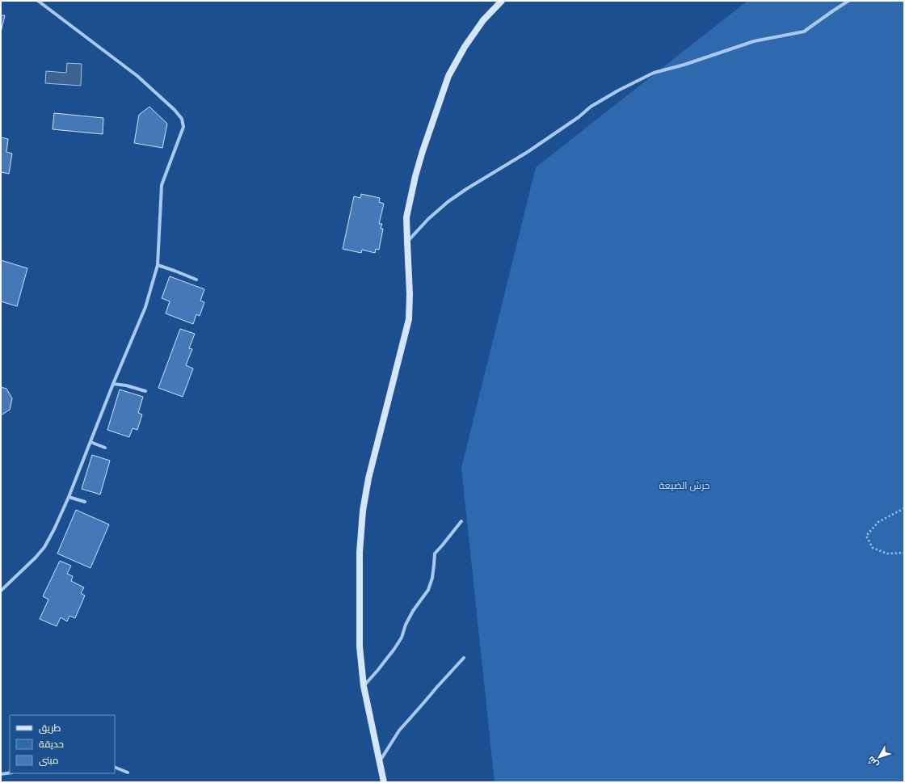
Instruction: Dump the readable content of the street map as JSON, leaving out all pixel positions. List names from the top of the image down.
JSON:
{
  "parks": ["حرش الضيعة"],
  "legend": ["طريق", "حديقة", "مبنى"],
  "north": "bottom left"
}
